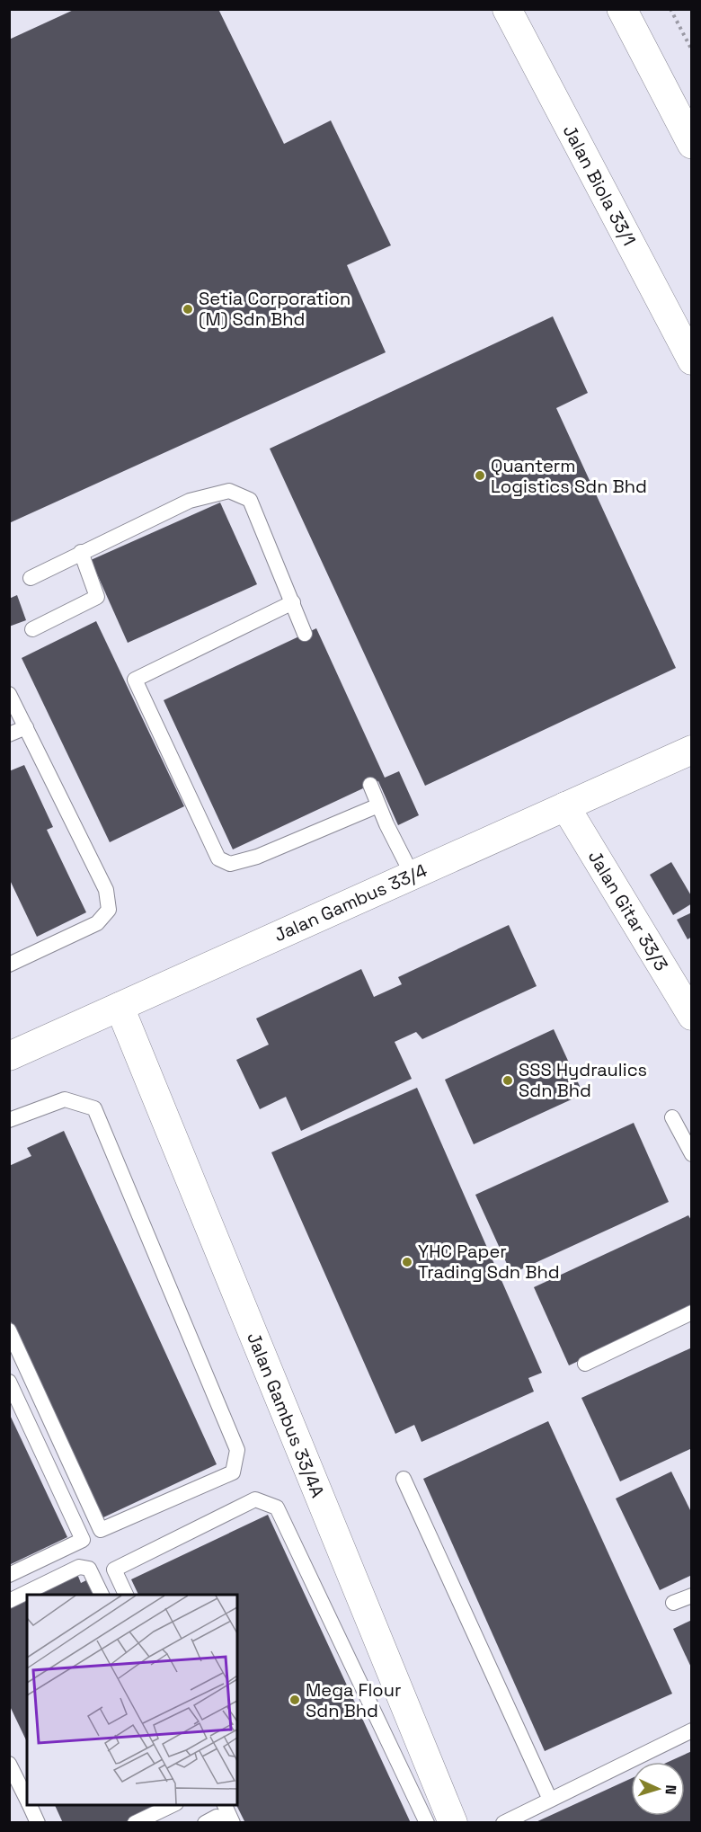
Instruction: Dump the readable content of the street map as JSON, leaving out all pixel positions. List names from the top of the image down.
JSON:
{
  "streets": {
    "street": [
      "Jalan Biola 33/1",
      "Jalan Gambus 33/4",
      "Jalan Gitar 33/3",
      "Jalan Gambus 33/4A"
    ]
  },
  "crossings": [
    ["Jalan Gambus 33/4", "Jalan Gitar 33/3"],
    ["Jalan Gambus 33/4", "Jalan Gambus 33/4A"]
  ],
  "places": [
    "Setia Corporation (M) Sdn Bhd",
    "Quanterm Logistics Sdn Bhd",
    "SSS Hydraulics Sdn Bhd",
    "YHC Paper Trading Sdn Bhd",
    "Mega Flour Sdn Bhd"
  ],
  "north": "right"
}
